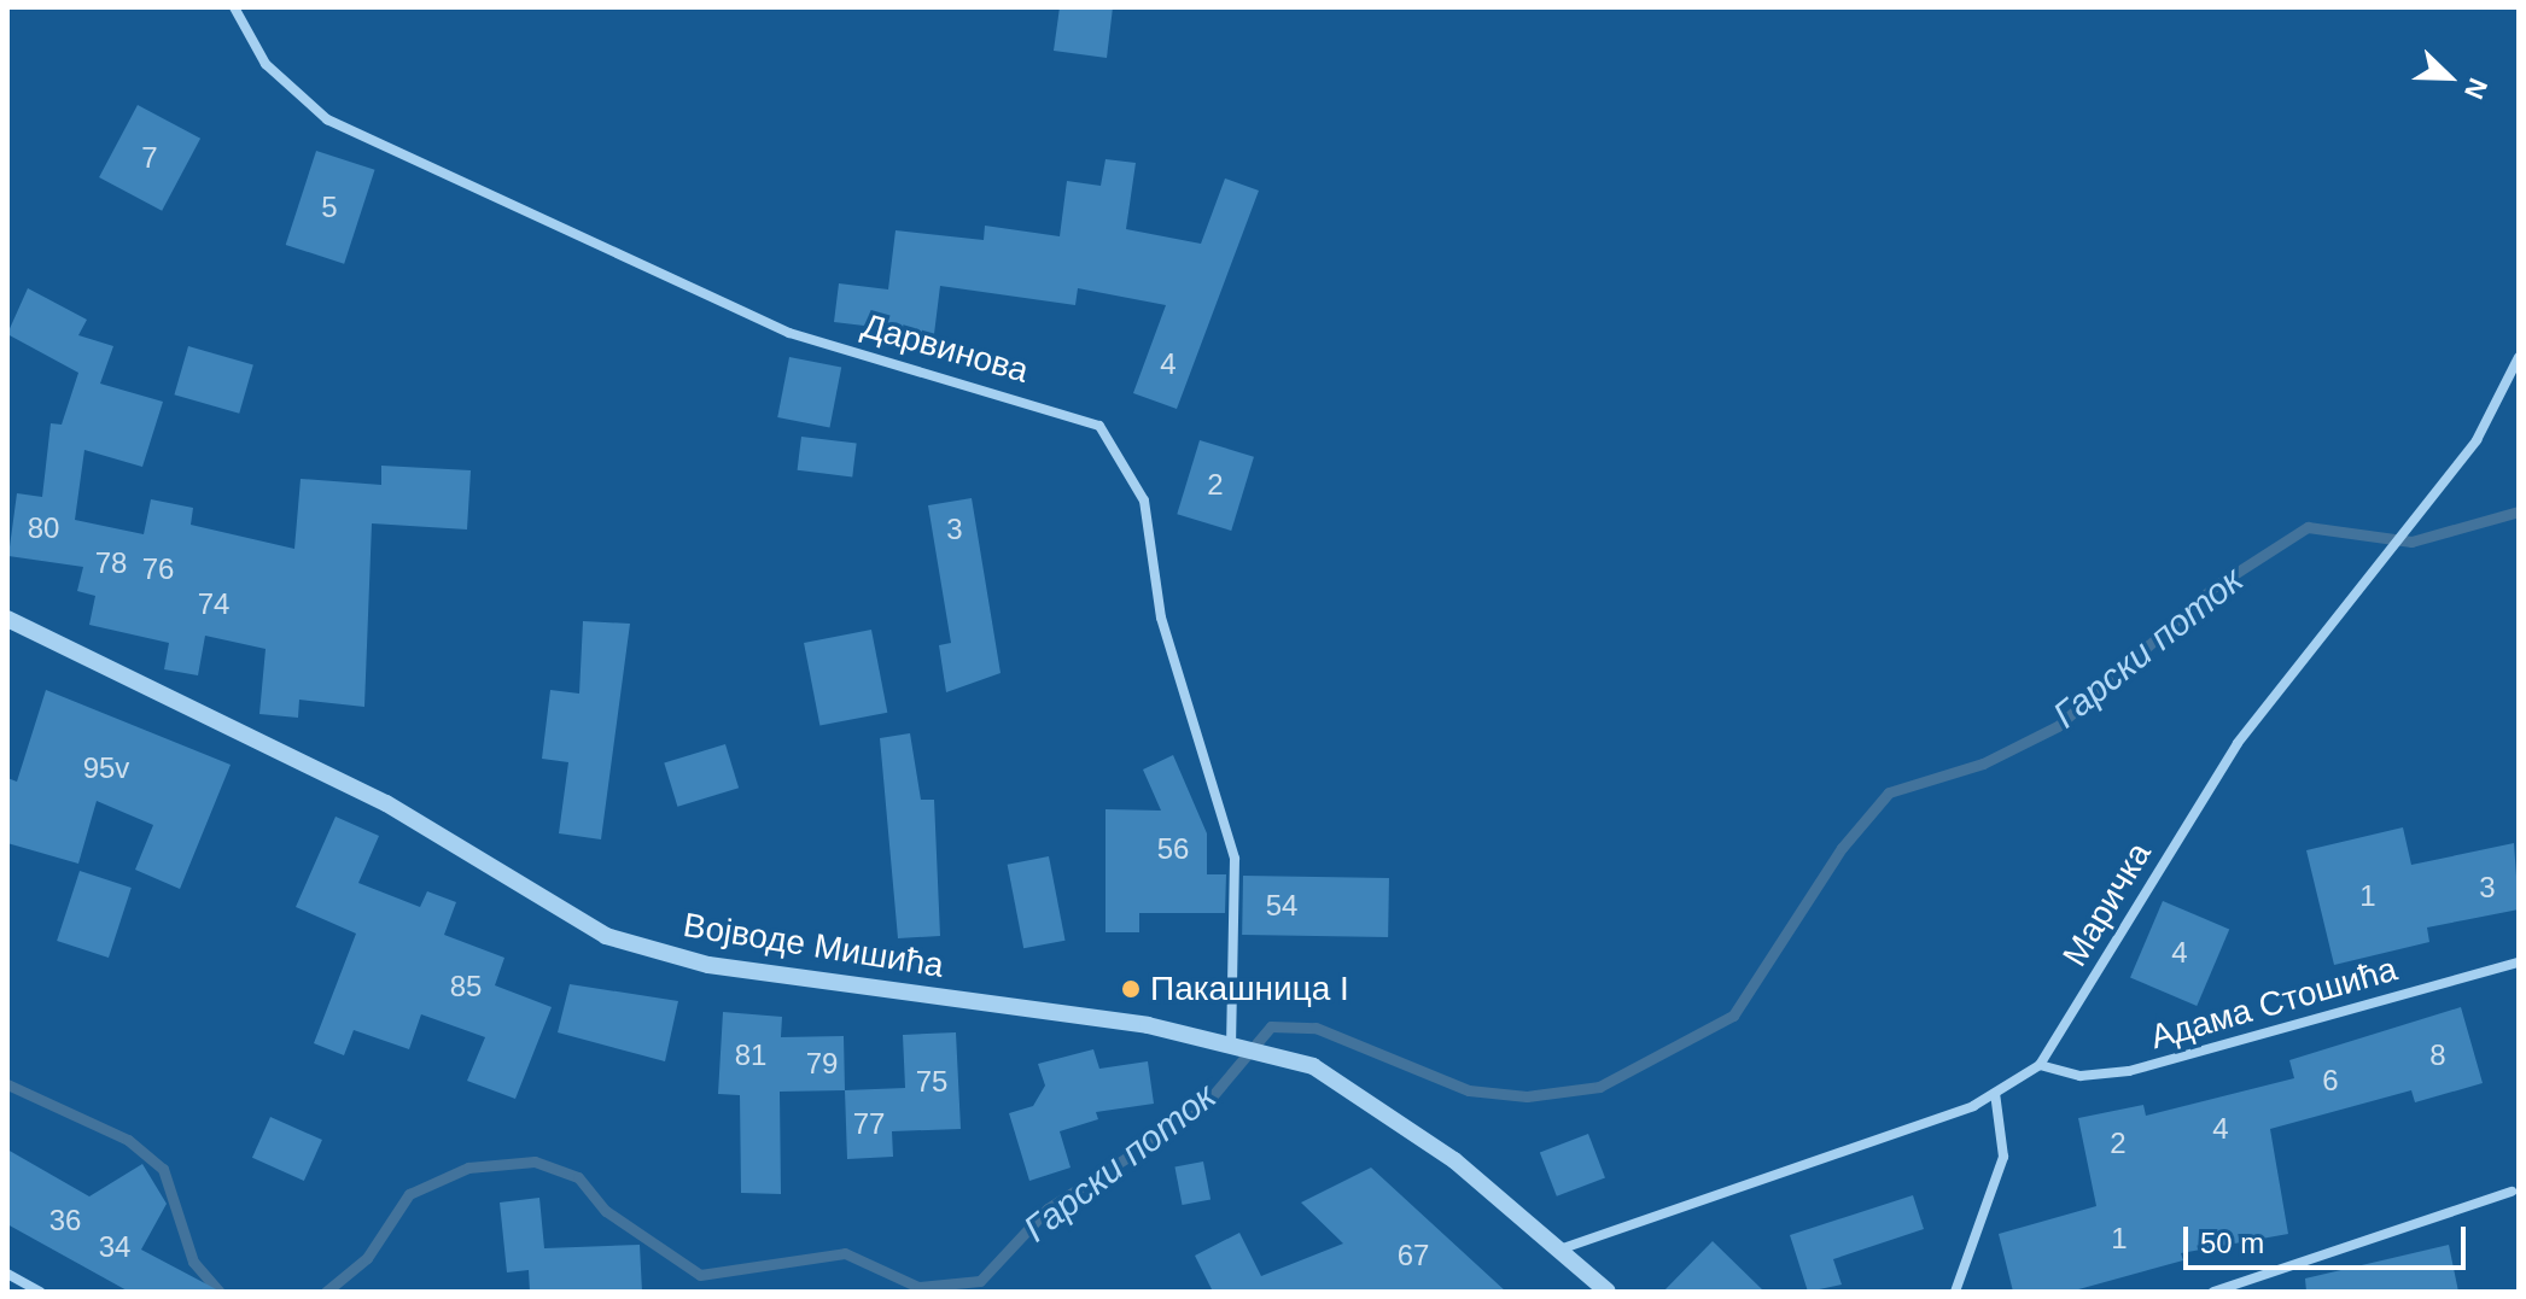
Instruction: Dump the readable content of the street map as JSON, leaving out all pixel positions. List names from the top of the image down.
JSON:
{
  "streets": {
    "street": [
      "Дарвинова",
      "Маричка",
      "Војводе Мишића",
      "Адама Стошића"
    ]
  },
  "crossings": [
    ["Дарвинова", "Војводе Мишића"],
    ["Маричка", "Војводе Мишића"],
    ["Маричка", "Адама Стошића"]
  ],
  "water": ["Гарски поток"],
  "places": ["Пакашница I"],
  "house_numbers": [
    "7",
    "5",
    "4",
    "2",
    "80",
    "3",
    "78",
    "76",
    "74",
    "95v",
    "56",
    "3",
    "1",
    "54",
    "4",
    "85",
    "81",
    "8",
    "79",
    "6",
    "75",
    "77",
    "4",
    "2",
    "36",
    "1",
    "34",
    "67"
  ],
  "scale_bar": "50 m",
  "north": "bottom right"
}
